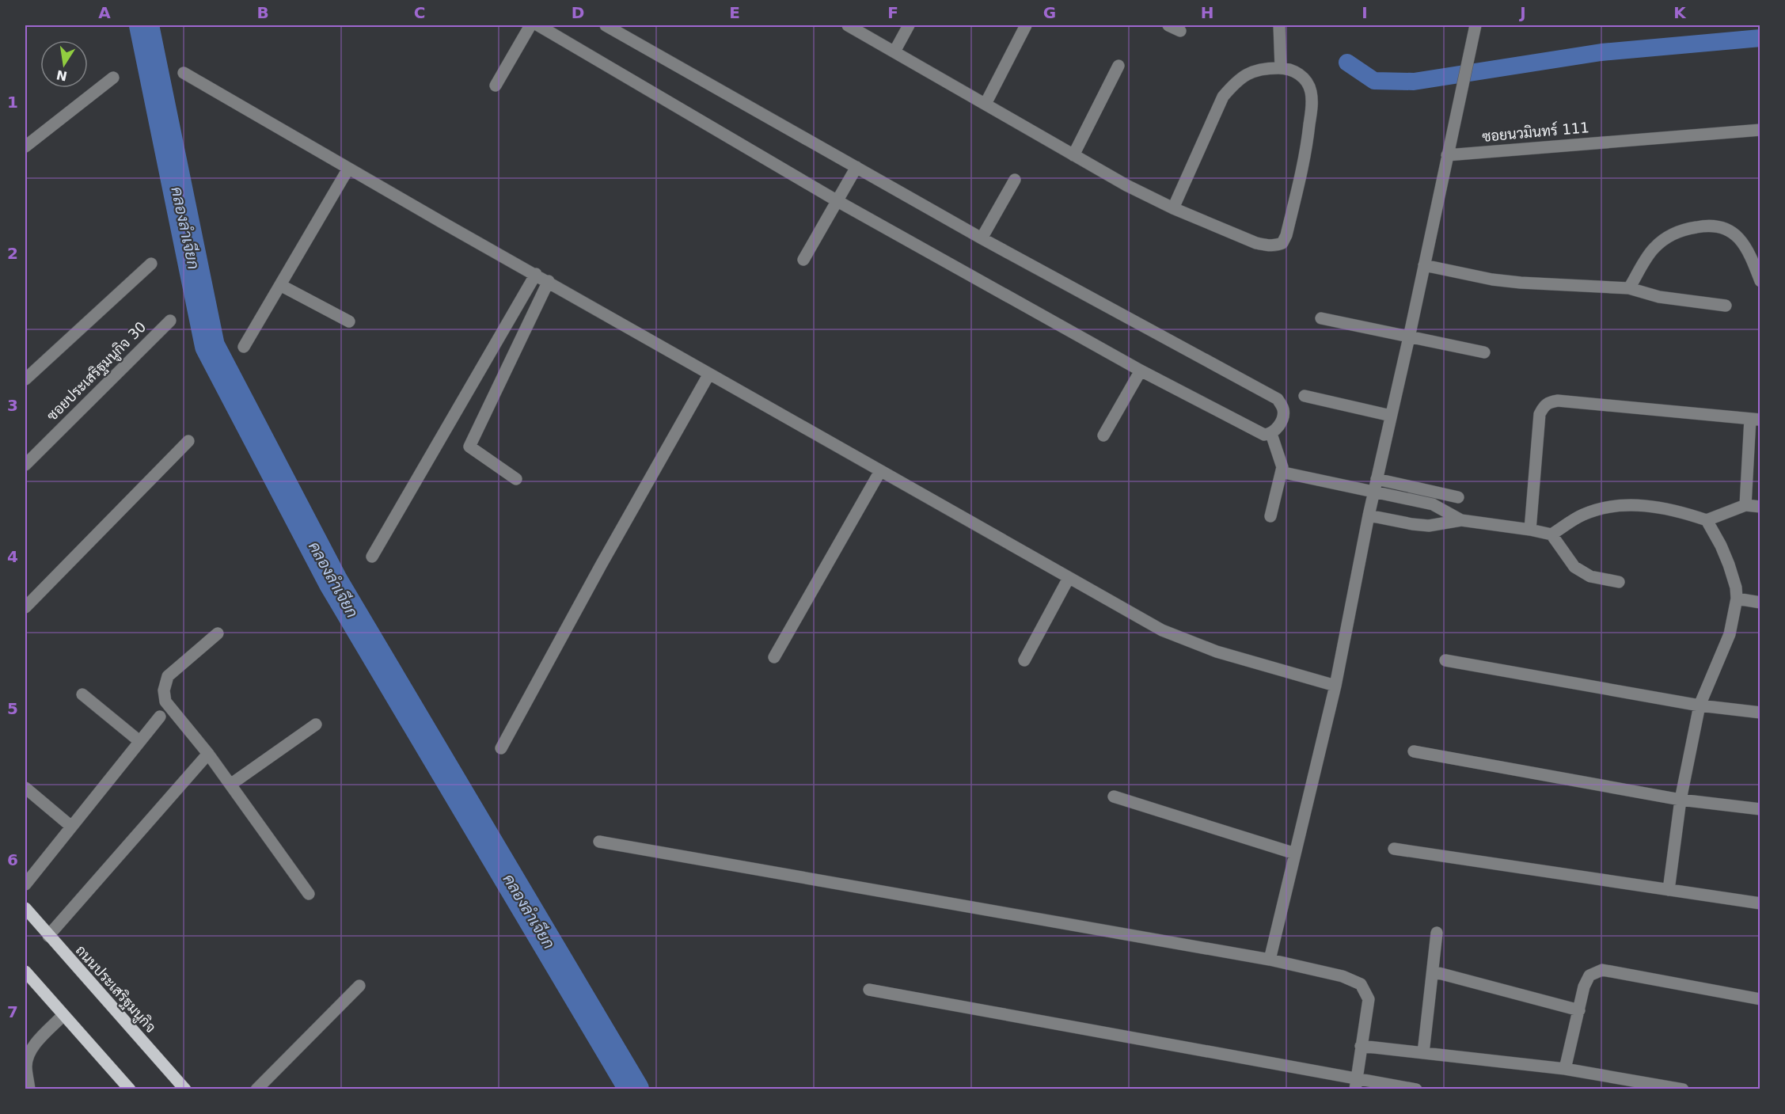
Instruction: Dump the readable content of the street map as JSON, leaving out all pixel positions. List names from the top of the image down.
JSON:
{
  "streets": {
    "main road": ["ถนนประเสริฐมนูกิจ"],
    "street": ["ซอยนวมินทร์ 111", "ซอยประเสริฐมนูกิจ 30"]
  },
  "water": ["คลองลำเจียก"],
  "north": "bottom",
  "grid": {
    "columns": [
      "A",
      "B",
      "C",
      "D",
      "E",
      "F",
      "G",
      "H",
      "I",
      "J",
      "K"
    ],
    "rows": [
      "1",
      "2",
      "3",
      "4",
      "5",
      "6",
      "7"
    ]
  }
}
